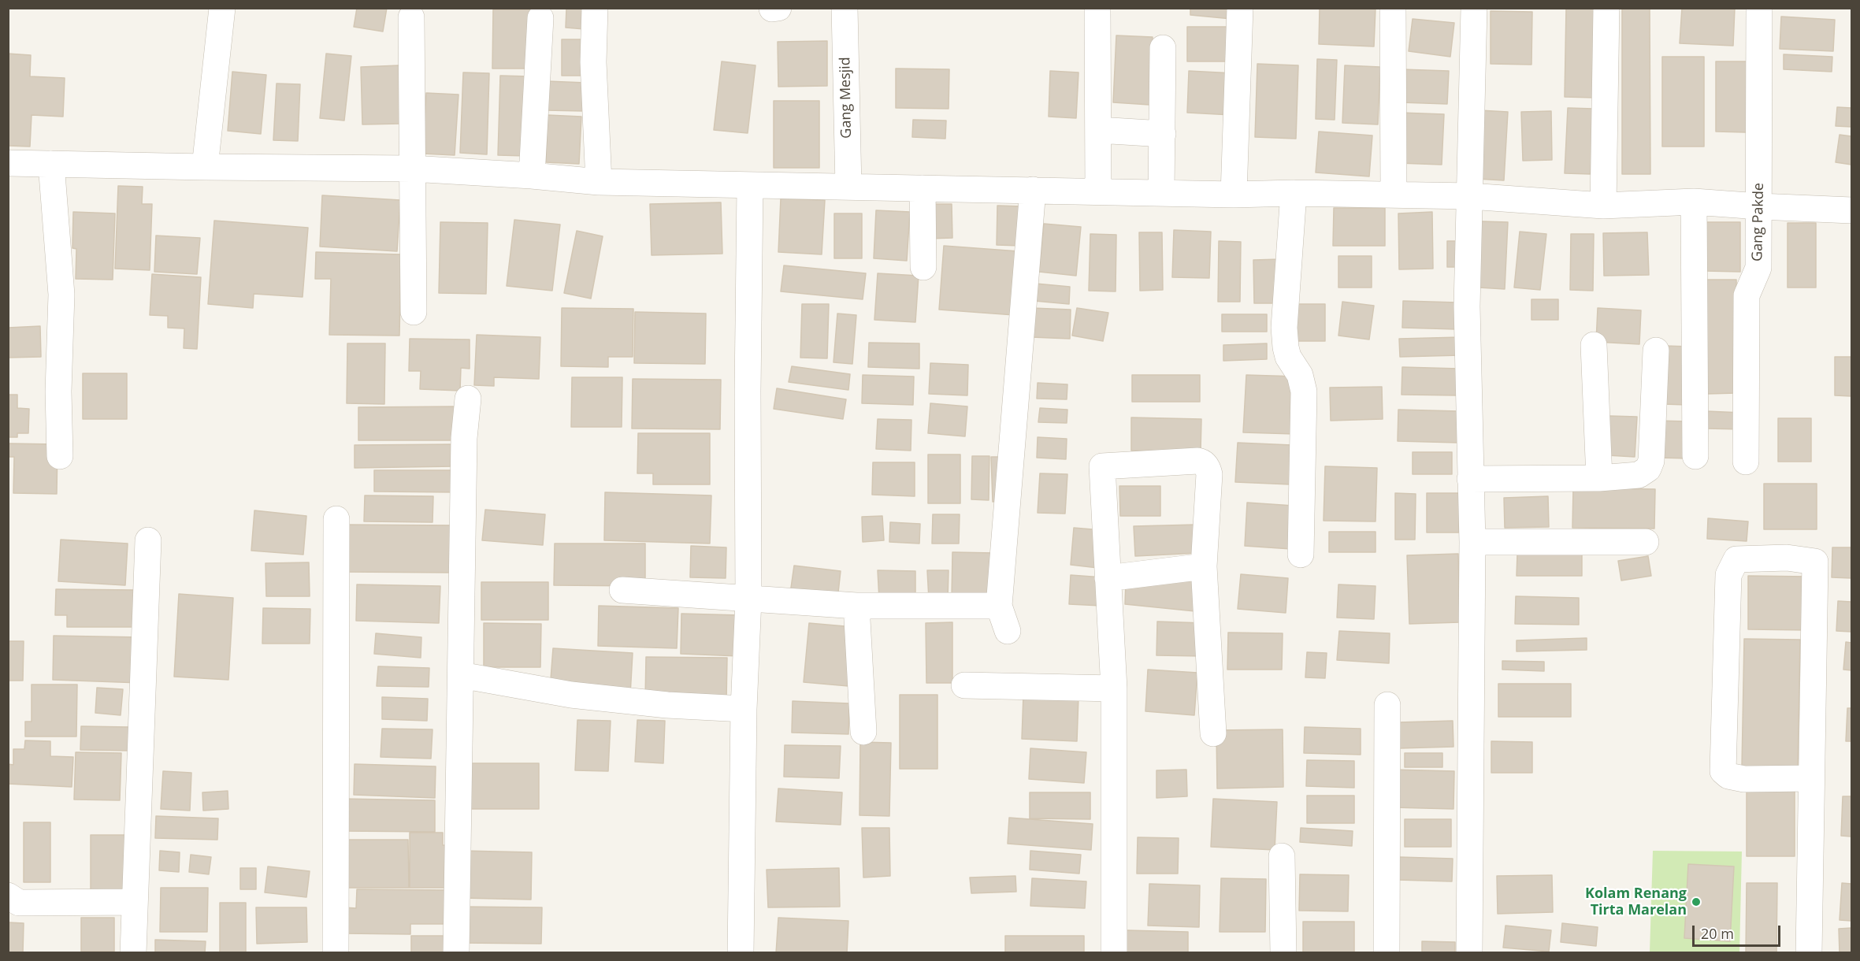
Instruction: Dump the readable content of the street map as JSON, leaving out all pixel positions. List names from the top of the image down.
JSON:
{
  "streets": {
    "street": ["Gang Mesjid", "Gang Pakde"]
  },
  "places": ["Kolam Renang Tirta Marelan"],
  "scale_bar": "20 m"
}
